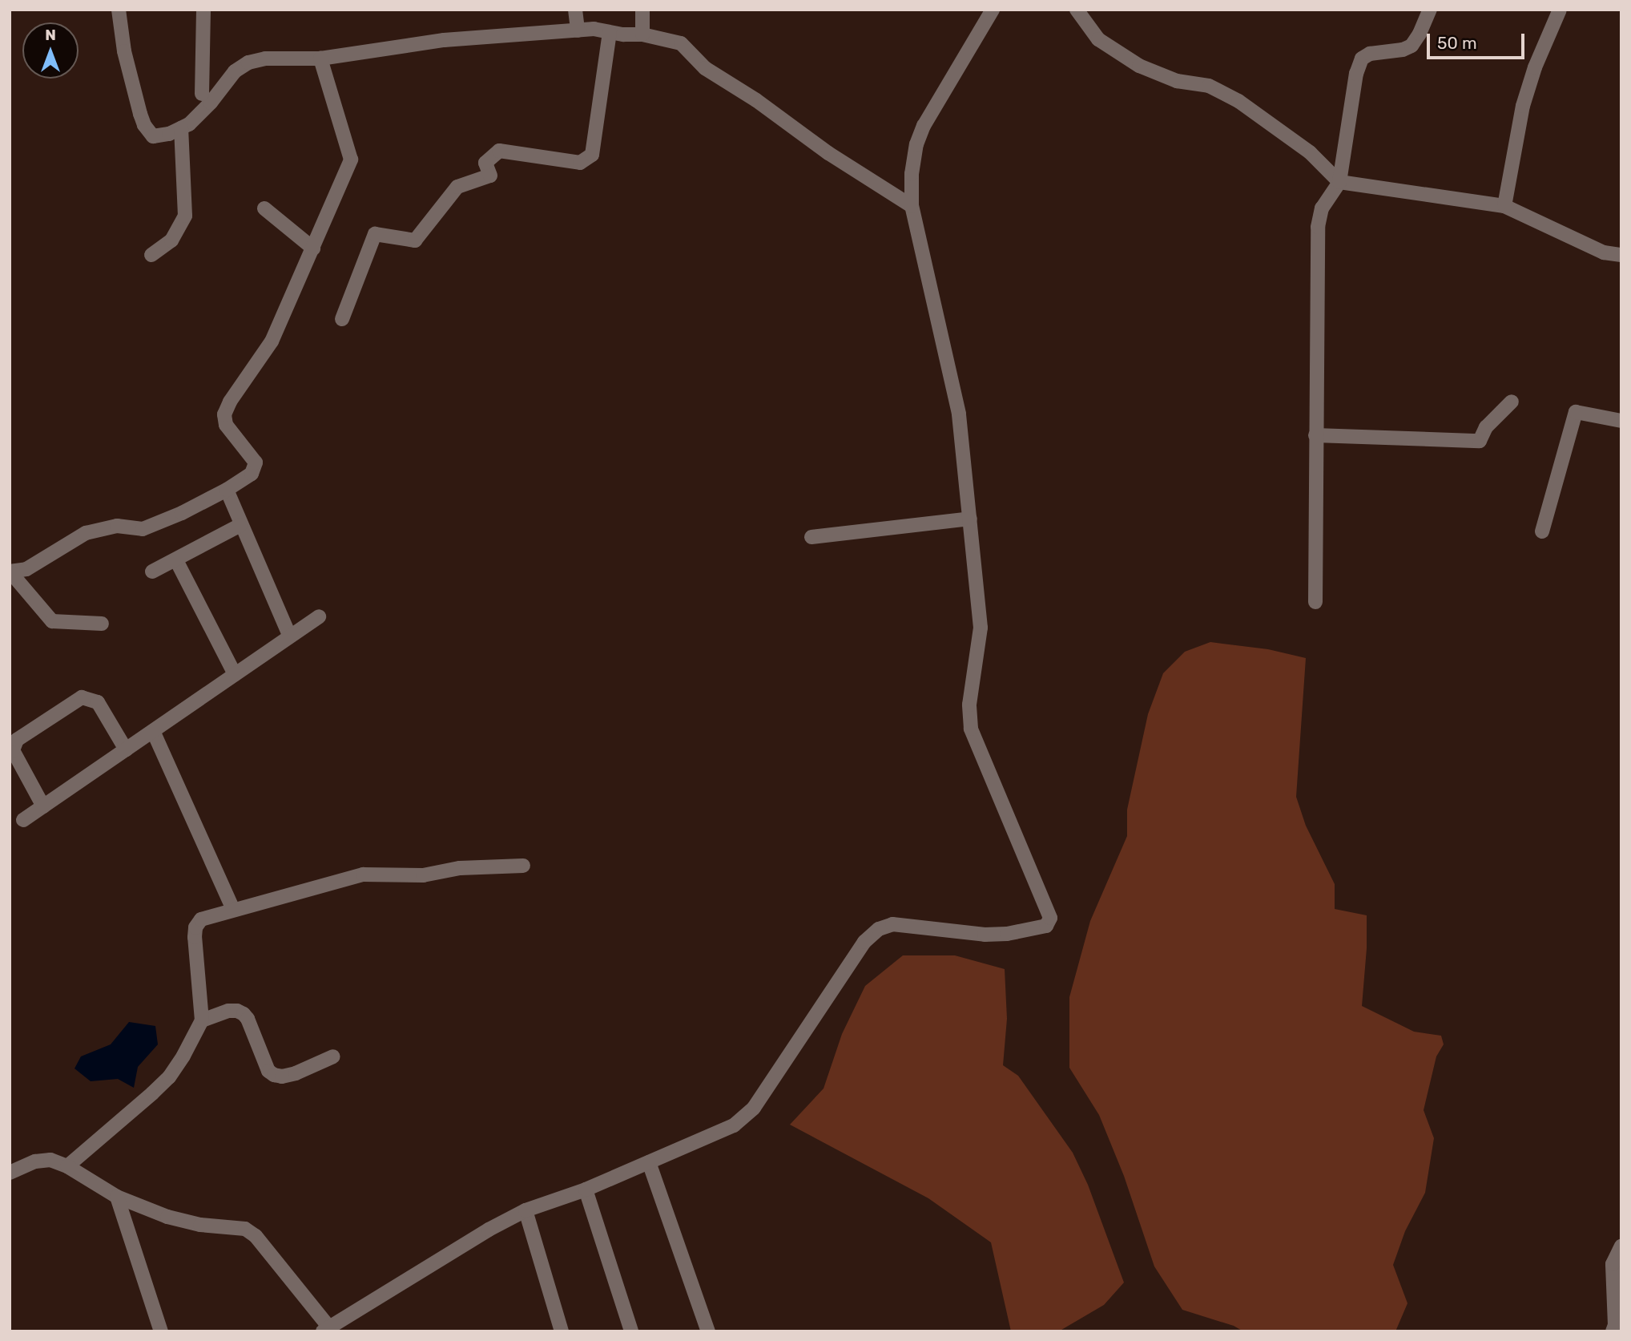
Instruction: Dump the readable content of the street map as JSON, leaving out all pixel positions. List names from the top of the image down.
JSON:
{
  "scale_bar": "50 m",
  "north": "top"
}
